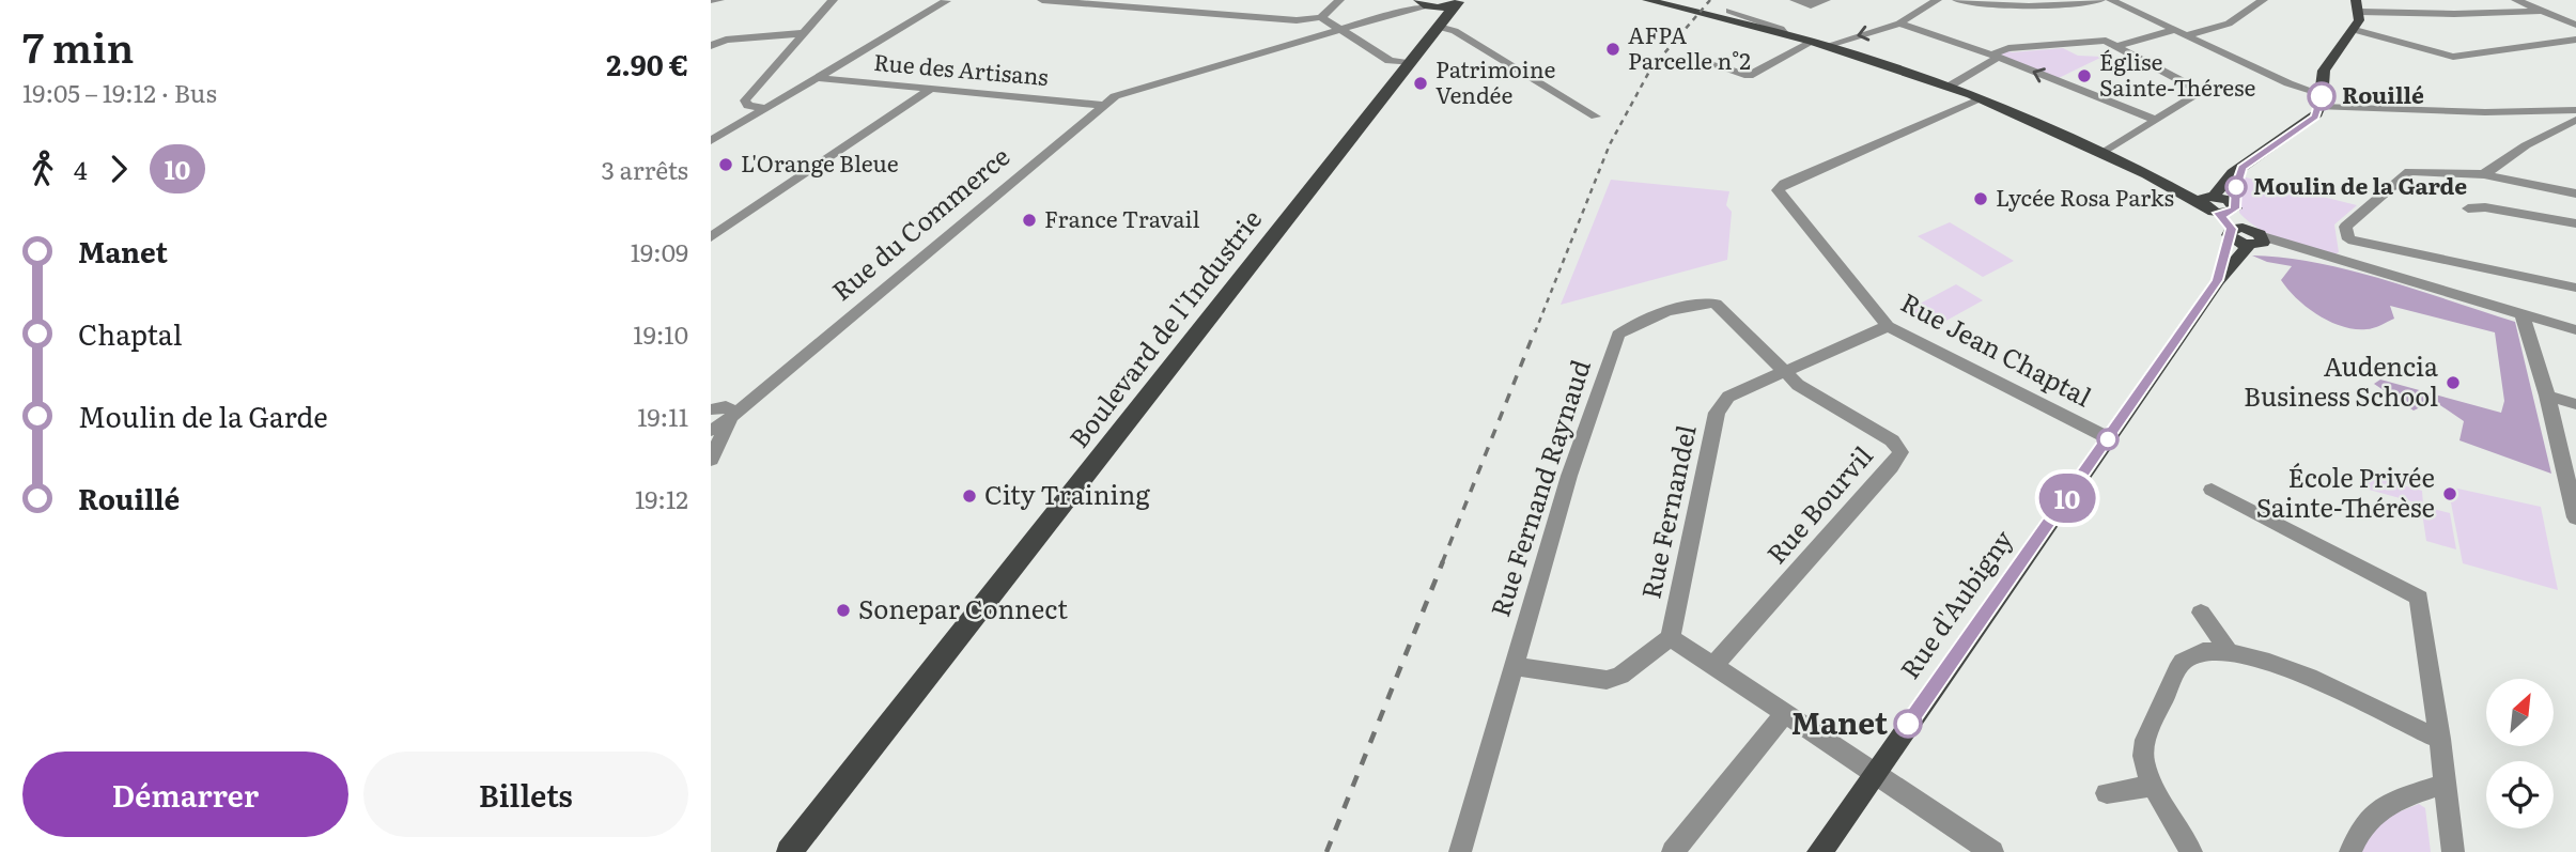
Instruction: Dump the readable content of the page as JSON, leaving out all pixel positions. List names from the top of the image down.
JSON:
{
  "streets": {
    "main road": ["Boulevard de l'Industrie", "Rue d'Aubigny"],
    "street": [
      "Rue des Artisans",
      "Rue du Commerce",
      "Rue Jean Chaptal",
      "Rue Fernand Raynaud",
      "Rue Bourvil",
      "Rue Fernandel"
    ]
  },
  "crossings": [
    ["Rue des Artisans", "Rue du Commerce"],
    ["Rue Jean Chaptal", "Rue Fernandel"],
    ["Rue Jean Chaptal", "Rue d'Aubigny"],
    ["Rue Fernand Raynaud", "Rue Bourvil"],
    ["Rue Fernand Raynaud", "Rue Fernandel"],
    ["Rue Bourvil", "Rue Fernandel"]
  ],
  "places": [
    "AFPA Parcelle n°2",
    "Église Sainte-Thérese",
    "Patrimoine Vendée",
    "Rouillé",
    "L'Orange Bleue",
    "Moulin de la Garde",
    "Lycée Rosa Parks",
    "France Travail",
    "Audencia Business School",
    "École Privée Sainte-Thérèse",
    "City Training",
    "Sonepar Connect",
    "Manet"
  ],
  "lines": ["bus line 10"],
  "north": "top right",
  "page": {
    "heading": ["7 min", "19:05 – 19:12 · Bus", "2.90 €"],
    "on_map": "10",
    "legs": ["4", "10", "3 arrêts"],
    "list": [
      {
        "name": "Manet",
        "value": "19:09"
      },
      {
        "name": "Chaptal",
        "value": "19:10"
      },
      {
        "name": "Moulin de la Garde",
        "value": "19:11"
      },
      {
        "name": "Rouillé",
        "value": "19:12"
      }
    ],
    "buttons": ["Démarrer", "Billets"]
  }
}
